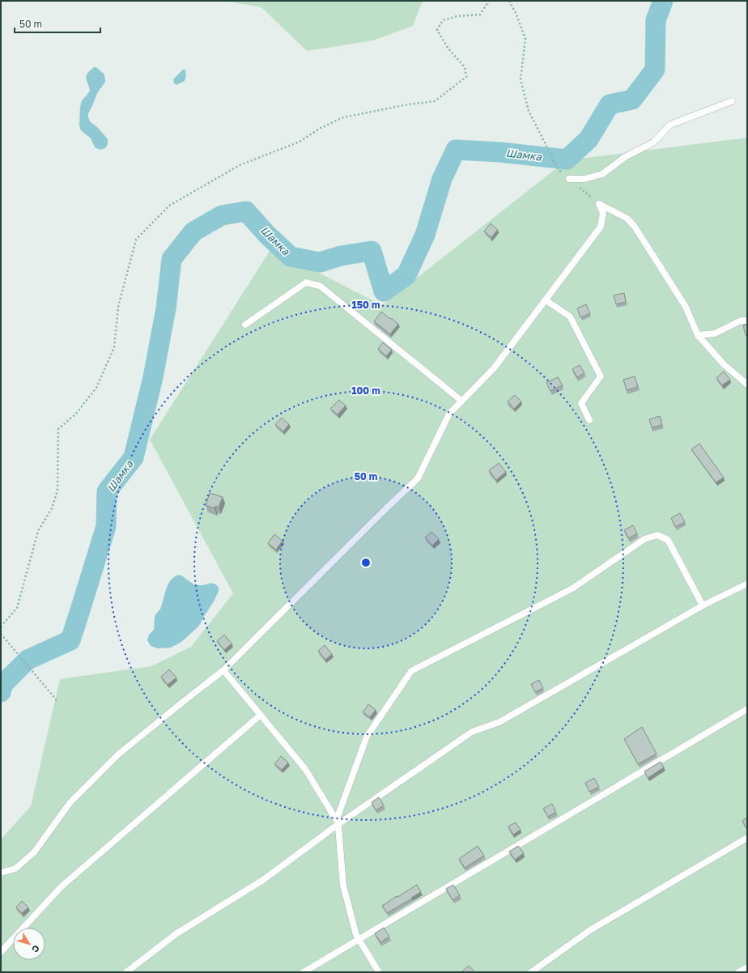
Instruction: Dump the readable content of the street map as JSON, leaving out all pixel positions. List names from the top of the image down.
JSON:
{
  "water": ["Шамка"],
  "scale_bar": "50 m",
  "north": "bottom right",
  "rings": ["150 m", "100 m", "50 m"]
}
